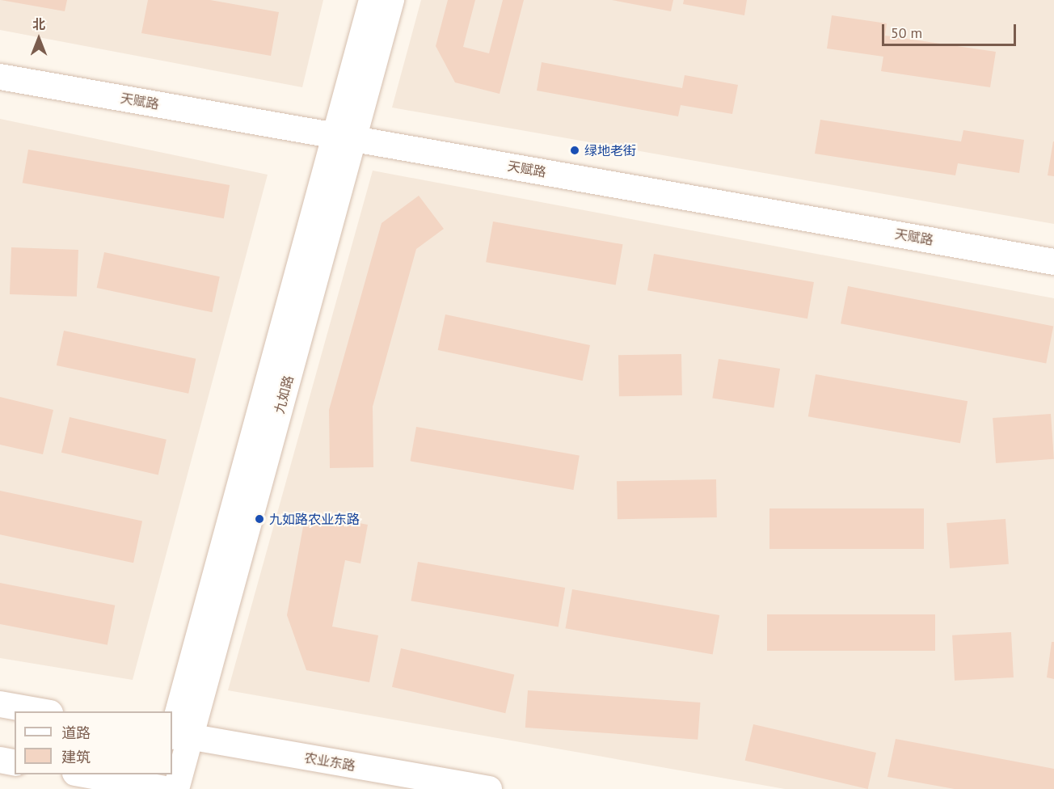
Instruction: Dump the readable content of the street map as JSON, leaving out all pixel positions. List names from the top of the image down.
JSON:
{
  "streets": {
    "street": ["天赋路", "九如路", "农业东路"]
  },
  "crossings": [
    ["天赋路", "九如路"],
    ["九如路", "农业东路"]
  ],
  "places": ["绿地老街", "九如路农业东路"],
  "legend": ["道路", "建筑"],
  "scale_bar": "50 m",
  "north": "top"
}
